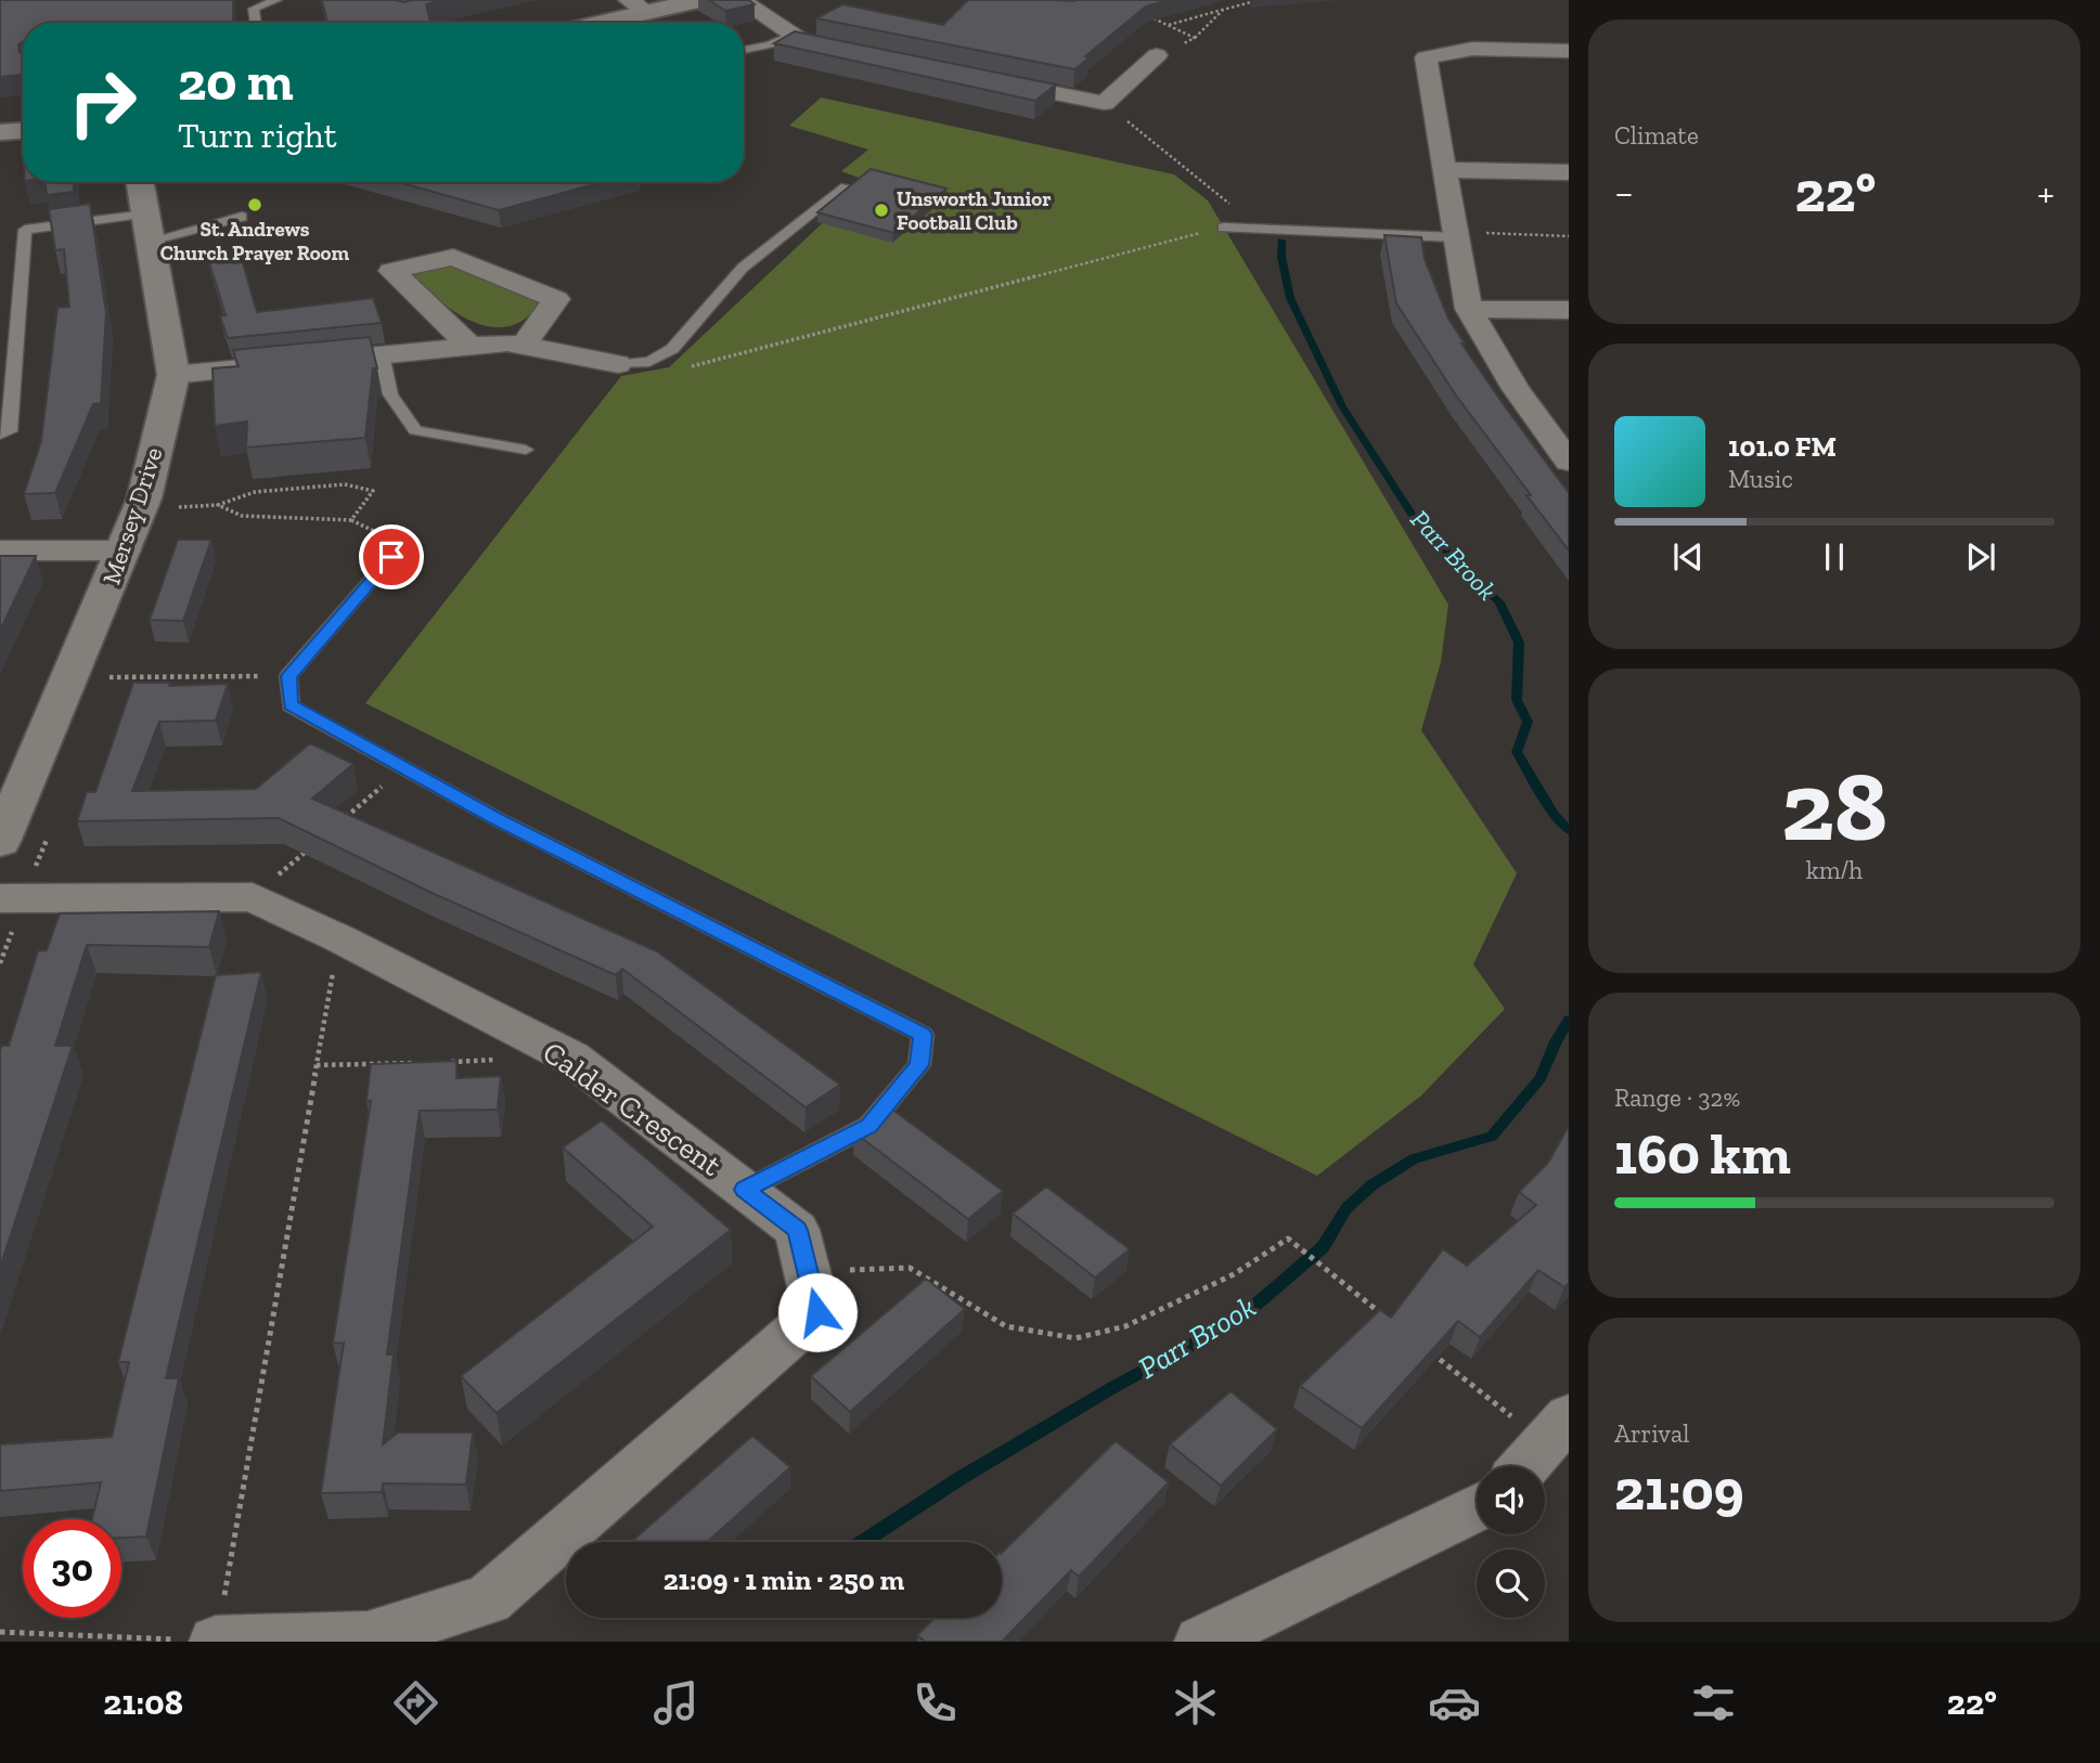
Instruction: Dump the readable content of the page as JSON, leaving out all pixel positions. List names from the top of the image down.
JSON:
{
  "streets": {
    "street": ["Mersey Drive", "Calder Crescent"]
  },
  "water": ["Parr Brook"],
  "places": ["St. Andrews Church Prayer Room", "Unsworth Junior Football Club"],
  "page": {
    "tile": [
      "Climate",
      ["28", "km/h"],
      ["Range · 32%", "160 km"],
      ["Arrival", "21:09"]
    ],
    "turn": ["20 m", "Turn right"],
    "heat": ["−", "22°", "+"],
    "song": ["101.0 FM", "Music"],
    "limit": "30",
    "trip": "21:09 · 1 min · 250 m",
    "tabs": ["21:08", "22°"]
  }
}
